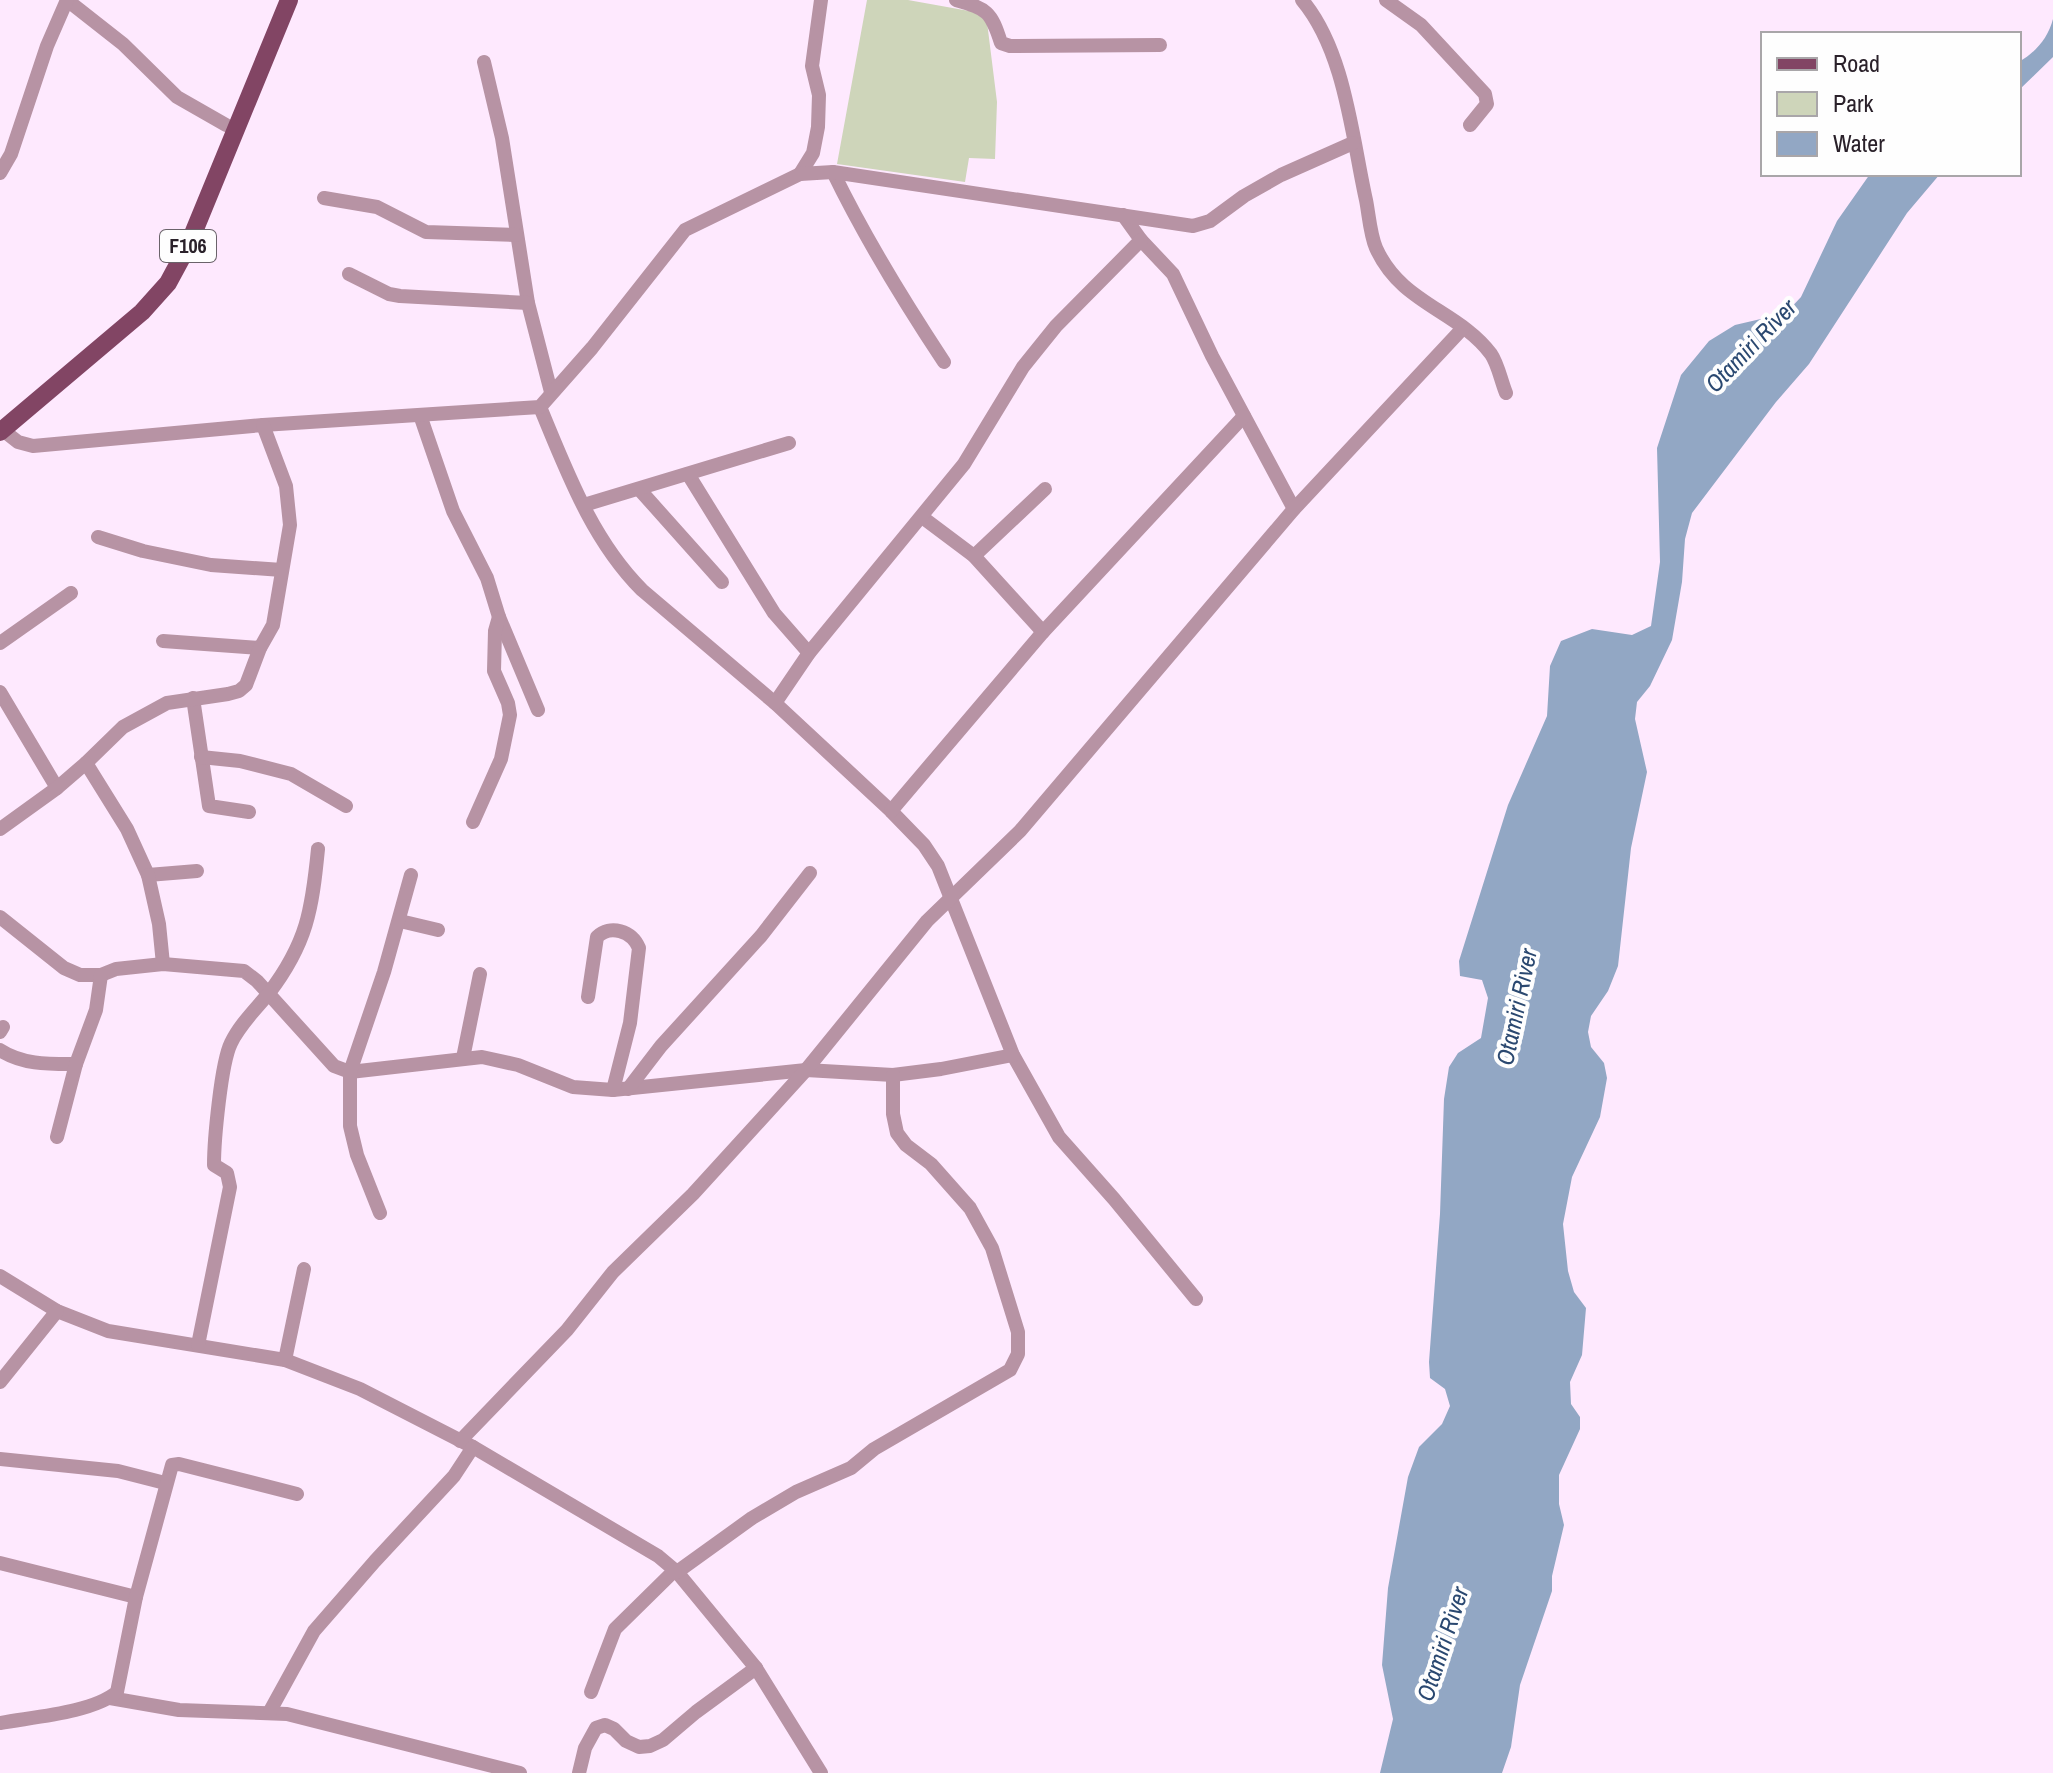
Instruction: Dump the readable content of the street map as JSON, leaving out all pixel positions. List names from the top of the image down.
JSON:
{
  "streets": {
    "main road": ["F106"]
  },
  "water": ["Otamiri River"],
  "legend": ["Road", "Park", "Water"]
}
